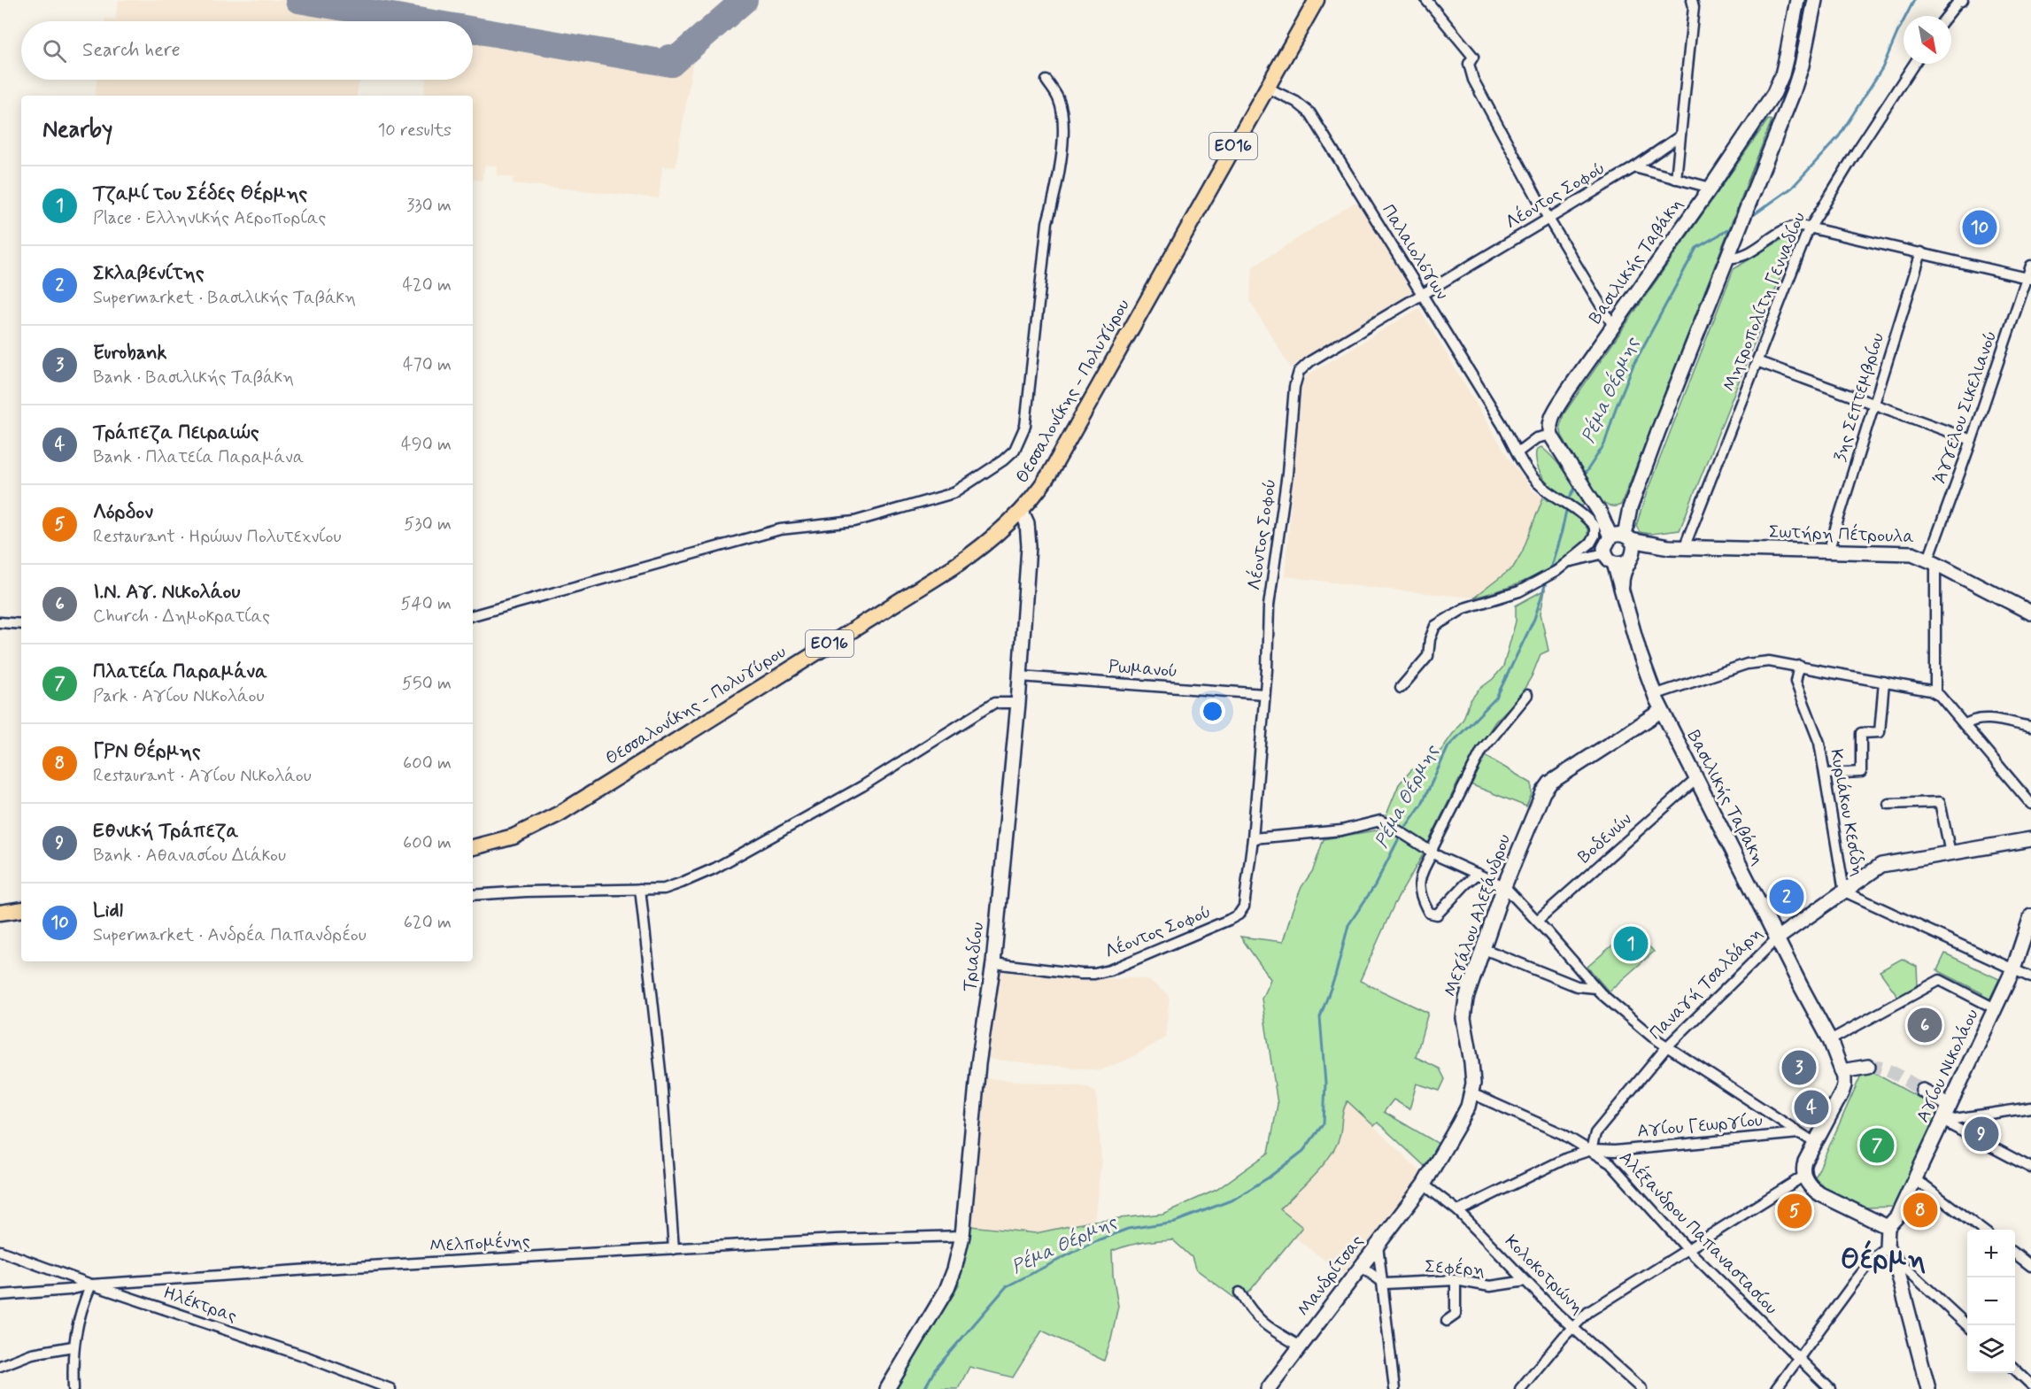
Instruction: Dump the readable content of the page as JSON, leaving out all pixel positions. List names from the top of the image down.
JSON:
{
  "streets": {
    "main road": [
      "ΕΟ16",
      "Βασιλικής Ταβάκη",
      "Θεσσαλονίκης - Πολυγύρου",
      "Σωτήρη Πέτρουλα",
      "Μεγάλου Αλεξάνδρου",
      "Τριαδίου",
      "Παναγή Τσαλδάρη",
      "Αγίου Νικολάου",
      "Μανδρίτσας"
    ],
    "street": [
      "Λέοντος Σοφού",
      "Παλαιολόγων",
      "Μητροπολίτη Γενναδίου",
      "3ης Σεπτεμβρίου",
      "Άγγελου Σικελιανού",
      "Ρωμανού",
      "Κυριάκου Κεσίδη",
      "Βοδενών",
      "Αγίου Γεωργίου",
      "Αλέξανδρου Παπαναστασίου",
      "Μελπομένης",
      "Σεφέρη",
      "Κολοκοτρώνη",
      "Ηλέκτρας"
    ]
  },
  "crossings": [
    ["Λέοντος Σοφού", "Παλαιολόγων"],
    ["Λέοντος Σοφού", "Ρωμανού"],
    ["Λέοντος Σοφού", "Τριαδίου"],
    ["Παλαιολόγων", "Θεσσαλονίκης - Πολυγύρου"],
    ["Βασιλικής Ταβάκη", "Σωτήρη Πέτρουλα"],
    ["Βασιλικής Ταβάκη", "Βοδενών"],
    ["Βασιλικής Ταβάκη", "Μεγάλου Αλεξάνδρου"],
    ["Βασιλικής Ταβάκη", "Παναγή Τσαλδάρη"],
    ["Μητροπολίτη Γενναδίου", "Σωτήρη Πέτρουλα"],
    ["Θεσσαλονίκης - Πολυγύρου", "Τριαδίου"],
    ["3ης Σεπτεμβρίου", "Σωτήρη Πέτρουλα"],
    ["Άγγελου Σικελιανού", "Σωτήρη Πέτρουλα"],
    ["Ρωμανού", "Τριαδίου"],
    ["Κυριάκου Κεσίδη", "Παναγή Τσαλδάρη"],
    ["Κυριάκου Κεσίδη", "Αγίου Νικολάου"],
    ["Μεγάλου Αλεξάνδρου", "Αλέξανδρου Παπαναστασίου"],
    ["Μεγάλου Αλεξάνδρου", "Κολοκοτρώνη"],
    ["Μεγάλου Αλεξάνδρου", "Μανδρίτσας"],
    ["Τριαδίου", "Μελπομένης"],
    ["Παναγή Τσαλδάρη", "Αγίου Γεωργίου"],
    ["Παναγή Τσαλδάρη", "Αλέξανδρου Παπαναστασίου"],
    ["Αγίου Γεωργίου", "Αλέξανδρου Παπαναστασίου"],
    ["Αγίου Γεωργίου", "Κολοκοτρώνη"],
    ["Μελπομένης", "Ηλέκτρας"],
    ["Σεφέρη", "Κολοκοτρώνη"],
    ["Κολοκοτρώνη", "Μανδρίτσας"]
  ],
  "districts": ["Θέρμη"],
  "water": ["Ρέμα Θέρμης"],
  "north": "bottom right",
  "page": {
    "search": "Search here",
    "heading": ["Nearby", "10 results"],
    "list": [
      {
        "mark": "1",
        "name": "Τζαμί του Σέδες Θέρμης",
        "note": "Place · Ελληνικής Αεροπορίας",
        "value": "330 m"
      },
      {
        "mark": "2",
        "name": "Σκλαβενίτης",
        "note": "Supermarket · Βασιλικής Ταβάκη",
        "value": "420 m"
      },
      {
        "mark": "3",
        "name": "Eurobank",
        "note": "Bank · Βασιλικής Ταβάκη",
        "value": "470 m"
      },
      {
        "mark": "4",
        "name": "Τράπεζα Πειραιώς",
        "note": "Bank · Πλατεία Παραμάνα",
        "value": "490 m"
      },
      {
        "mark": "5",
        "name": "Λόρδον",
        "note": "Restaurant · Ηρώων Πολυτεχνίου",
        "value": "530 m"
      },
      {
        "mark": "6",
        "name": "Ι.Ν. Αγ. Νικολάου",
        "note": "Church · Δημοκρατίας",
        "value": "540 m"
      },
      {
        "mark": "7",
        "name": "Πλατεία Παραμάνα",
        "note": "Park · Αγίου Νικολάου",
        "value": "550 m"
      },
      {
        "mark": "8",
        "name": "ΓΡΝ Θέρμης",
        "note": "Restaurant · Αγίου Νικολάου",
        "value": "600 m"
      },
      {
        "mark": "9",
        "name": "Εθνική Τράπεζα",
        "note": "Bank · Αθανασίου Διάκου",
        "value": "600 m"
      },
      {
        "mark": "10",
        "name": "Lidl",
        "note": "Supermarket · Ανδρέα Παπανδρέου",
        "value": "620 m"
      }
    ],
    "pins": [
      "10",
      "2",
      "1",
      "6",
      "3",
      "4",
      "9",
      "7",
      "8",
      "5"
    ],
    "map_buttons": ["+", "−"]
  }
}
